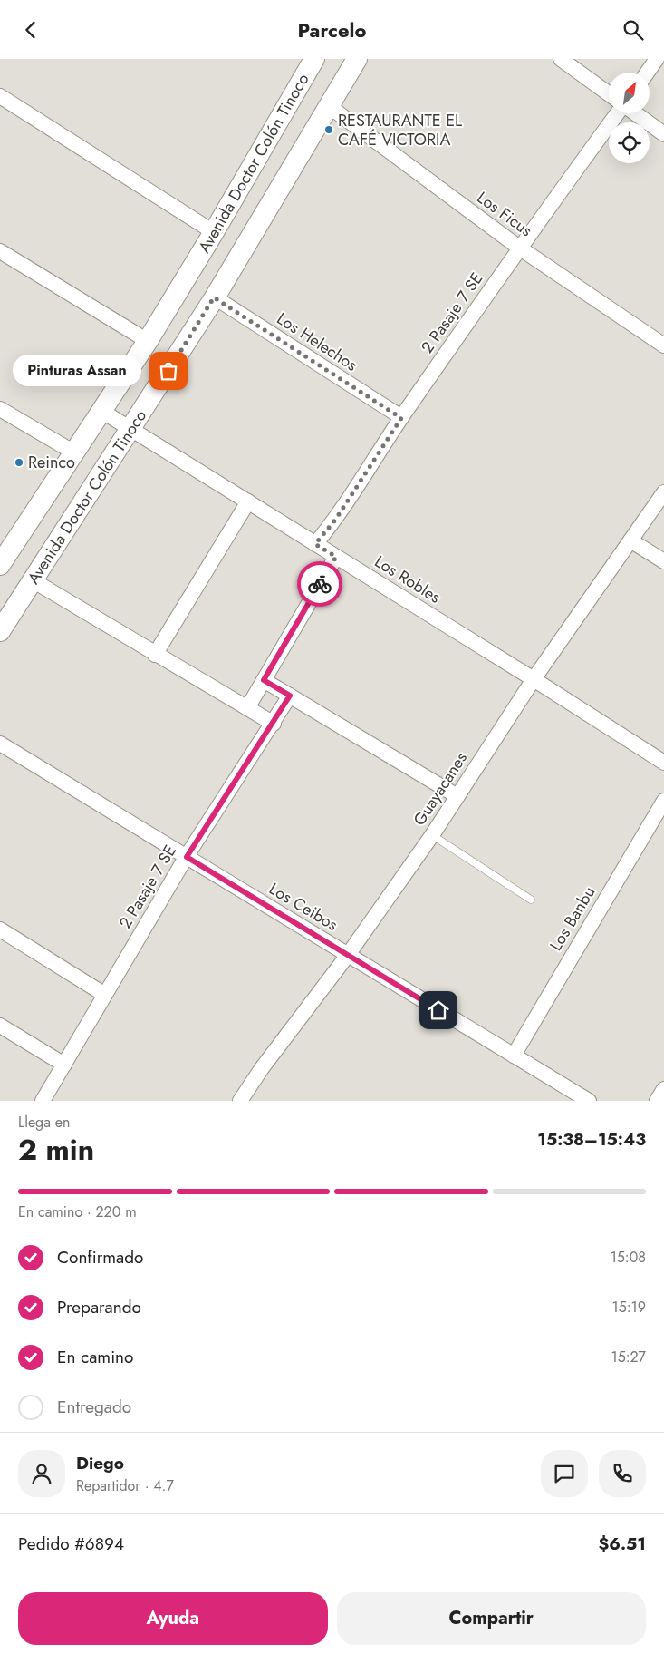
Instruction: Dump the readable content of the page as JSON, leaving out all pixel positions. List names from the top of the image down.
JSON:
{
  "streets": {
    "main road": ["Avenida Doctor Colón Tinoco"],
    "street": [
      "Los Ficus",
      "2 Pasaje 7 SE",
      "Los Helechos",
      "Los Robles",
      "Guayacanes",
      "Los Ceibos",
      "Los Banbu"
    ]
  },
  "crossings": [
    ["Avenida Doctor Colón Tinoco", "Los Ficus"],
    ["Avenida Doctor Colón Tinoco", "Los Helechos"],
    ["Avenida Doctor Colón Tinoco", "Los Robles"],
    ["Los Ficus", "2 Pasaje 7 SE"],
    ["2 Pasaje 7 SE", "Los Helechos"],
    ["2 Pasaje 7 SE", "Los Robles"],
    ["2 Pasaje 7 SE", "Los Ceibos"],
    ["Los Robles", "Guayacanes"],
    ["Guayacanes", "Los Ceibos"],
    ["Los Ceibos", "Los Banbu"]
  ],
  "places": ["RESTAURANTE EL CAFÉ VICTORIA", "Pinturas Assan", "Reinco"],
  "north": "top right",
  "page": {
    "header": "Parcelo",
    "bubble": "Pinturas Assan",
    "heading": ["2 min", "Llega en", "15:38–15:43"],
    "panel": [
      "Diego",
      "Repartidor · 4.7",
      "Pedido #6894",
      "$6.51"
    ],
    "bar": "En camino · 220 m",
    "list": [
      ["Confirmado", "15:08"],
      ["Preparando", "15:19"],
      ["En camino", "15:27"],
      "Entregado"
    ],
    "buttons": ["Ayuda", "Compartir"]
  }
}
